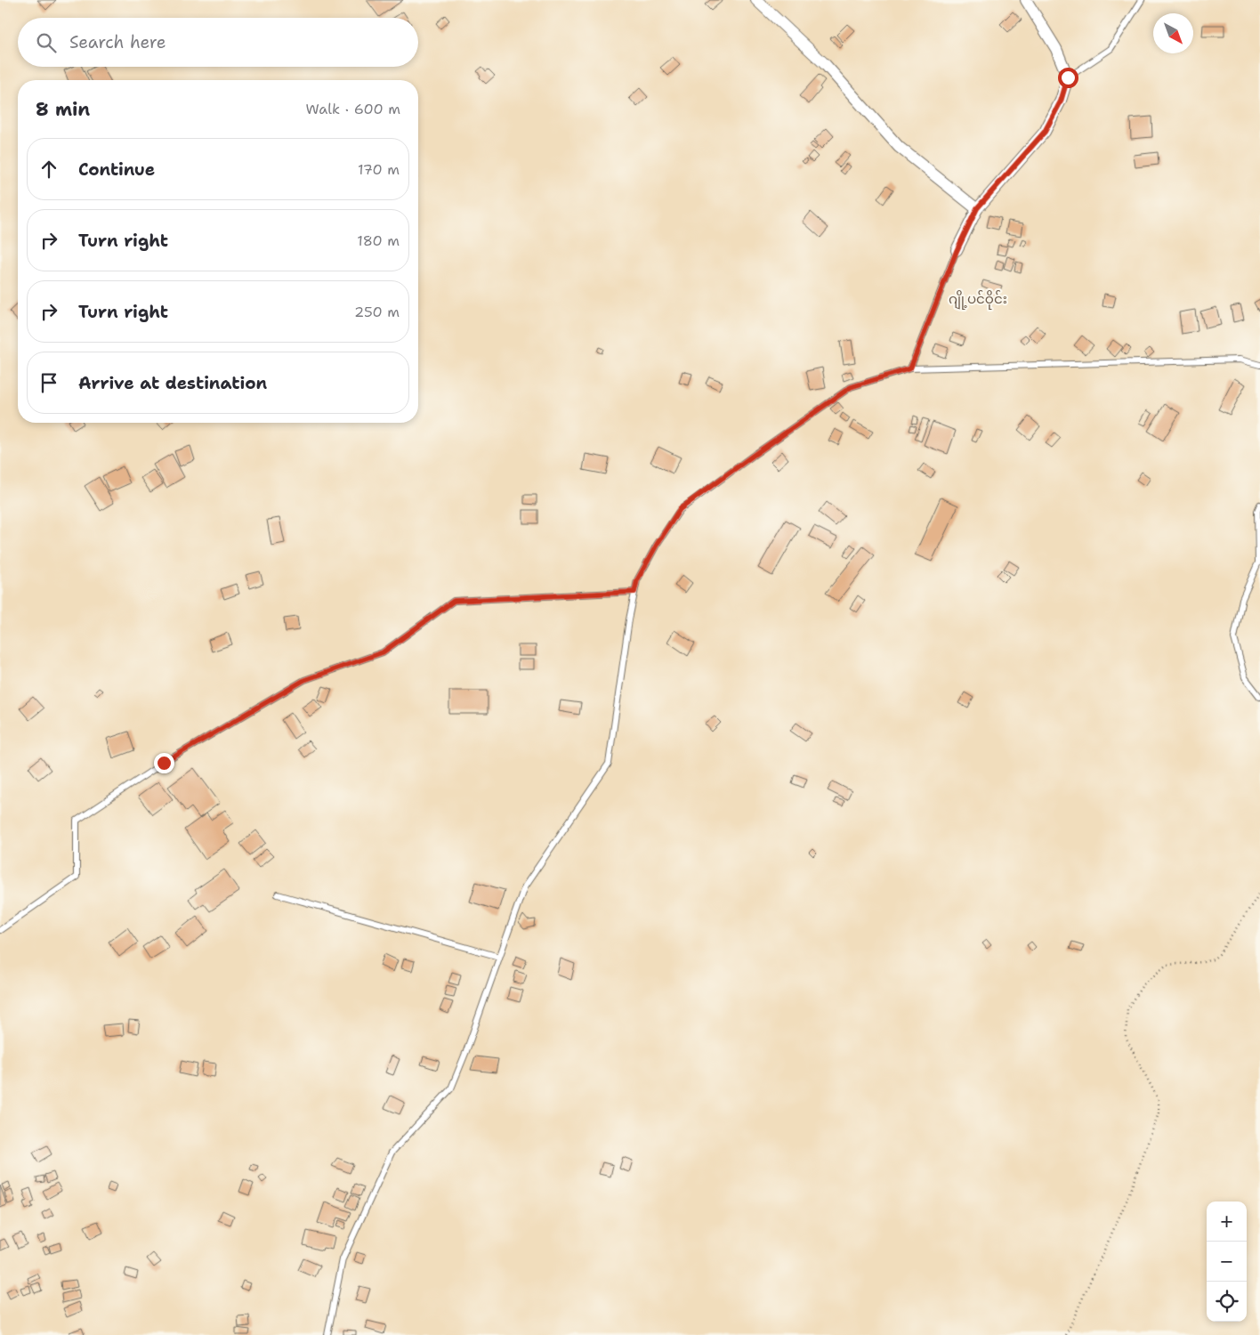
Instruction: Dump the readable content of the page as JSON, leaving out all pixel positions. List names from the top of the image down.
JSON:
{
  "districts": ["ဂျို့ပင်ဝိုင်း"],
  "north": "bottom right",
  "page": {
    "search": "Search here",
    "heading": ["8 min", "Walk · 600 m"],
    "list": [
      ["Continue", "170 m"],
      ["Turn right", "180 m"],
      ["Turn right", "250 m"],
      "Arrive at destination"
    ],
    "map_buttons": ["+", "−"]
  }
}
